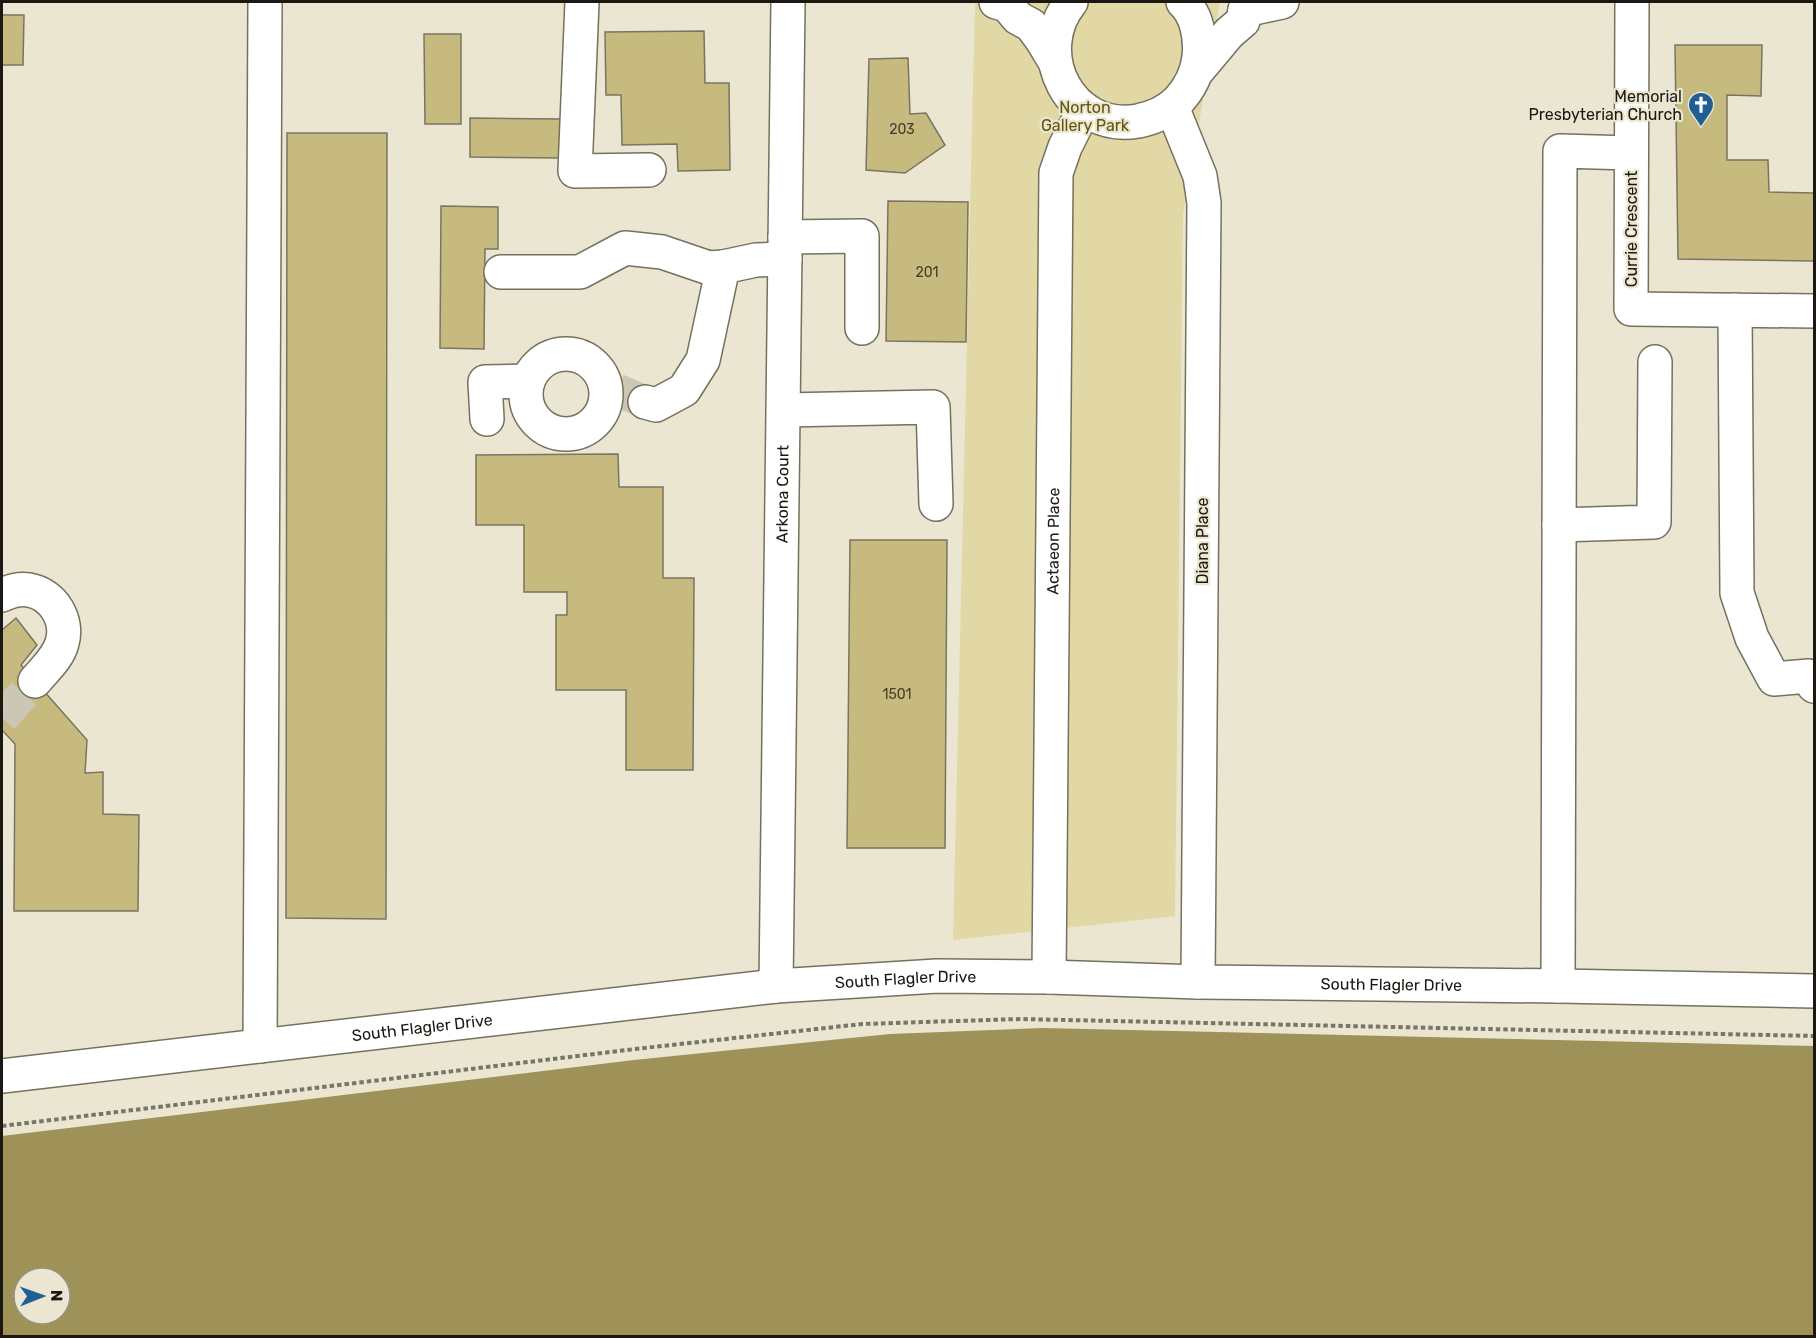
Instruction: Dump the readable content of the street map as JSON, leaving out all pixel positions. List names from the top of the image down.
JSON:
{
  "streets": {
    "street": [
      "Currie Crescent",
      "Arkona Court",
      "Actaeon Place",
      "Diana Place",
      "South Flagler Drive"
    ]
  },
  "crossings": [
    ["Arkona Court", "South Flagler Drive"],
    ["Actaeon Place", "South Flagler Drive"],
    ["Diana Place", "South Flagler Drive"]
  ],
  "parks": ["Norton Gallery Park"],
  "places": {
    "church": ["Memorial Presbyterian Church"]
  },
  "house_numbers": ["203", "201", "1501"],
  "north": "right"
}
